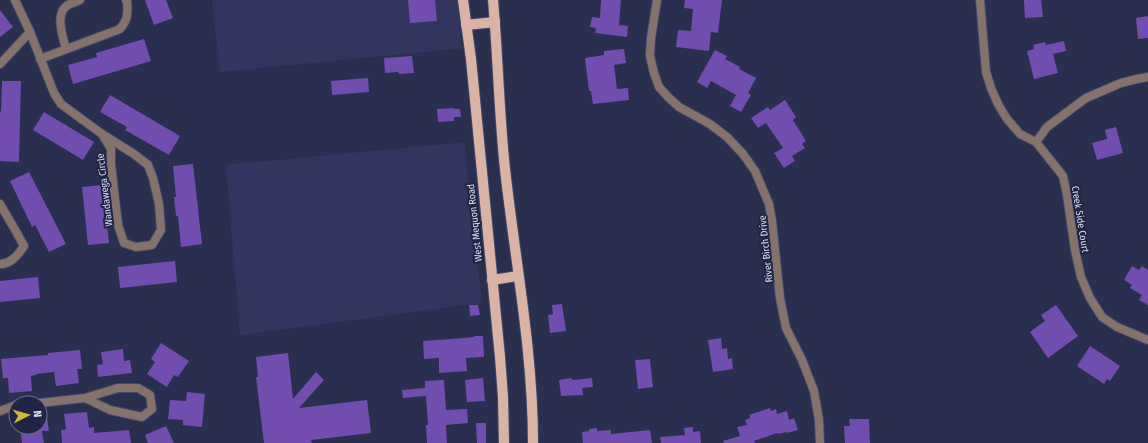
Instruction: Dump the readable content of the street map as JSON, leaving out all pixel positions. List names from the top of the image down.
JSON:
{
  "streets": {
    "main road": ["West Mequon Road"],
    "street": ["Wandawega Circle", "Creek Side Court", "River Birch Drive"]
  },
  "north": "right"
}
